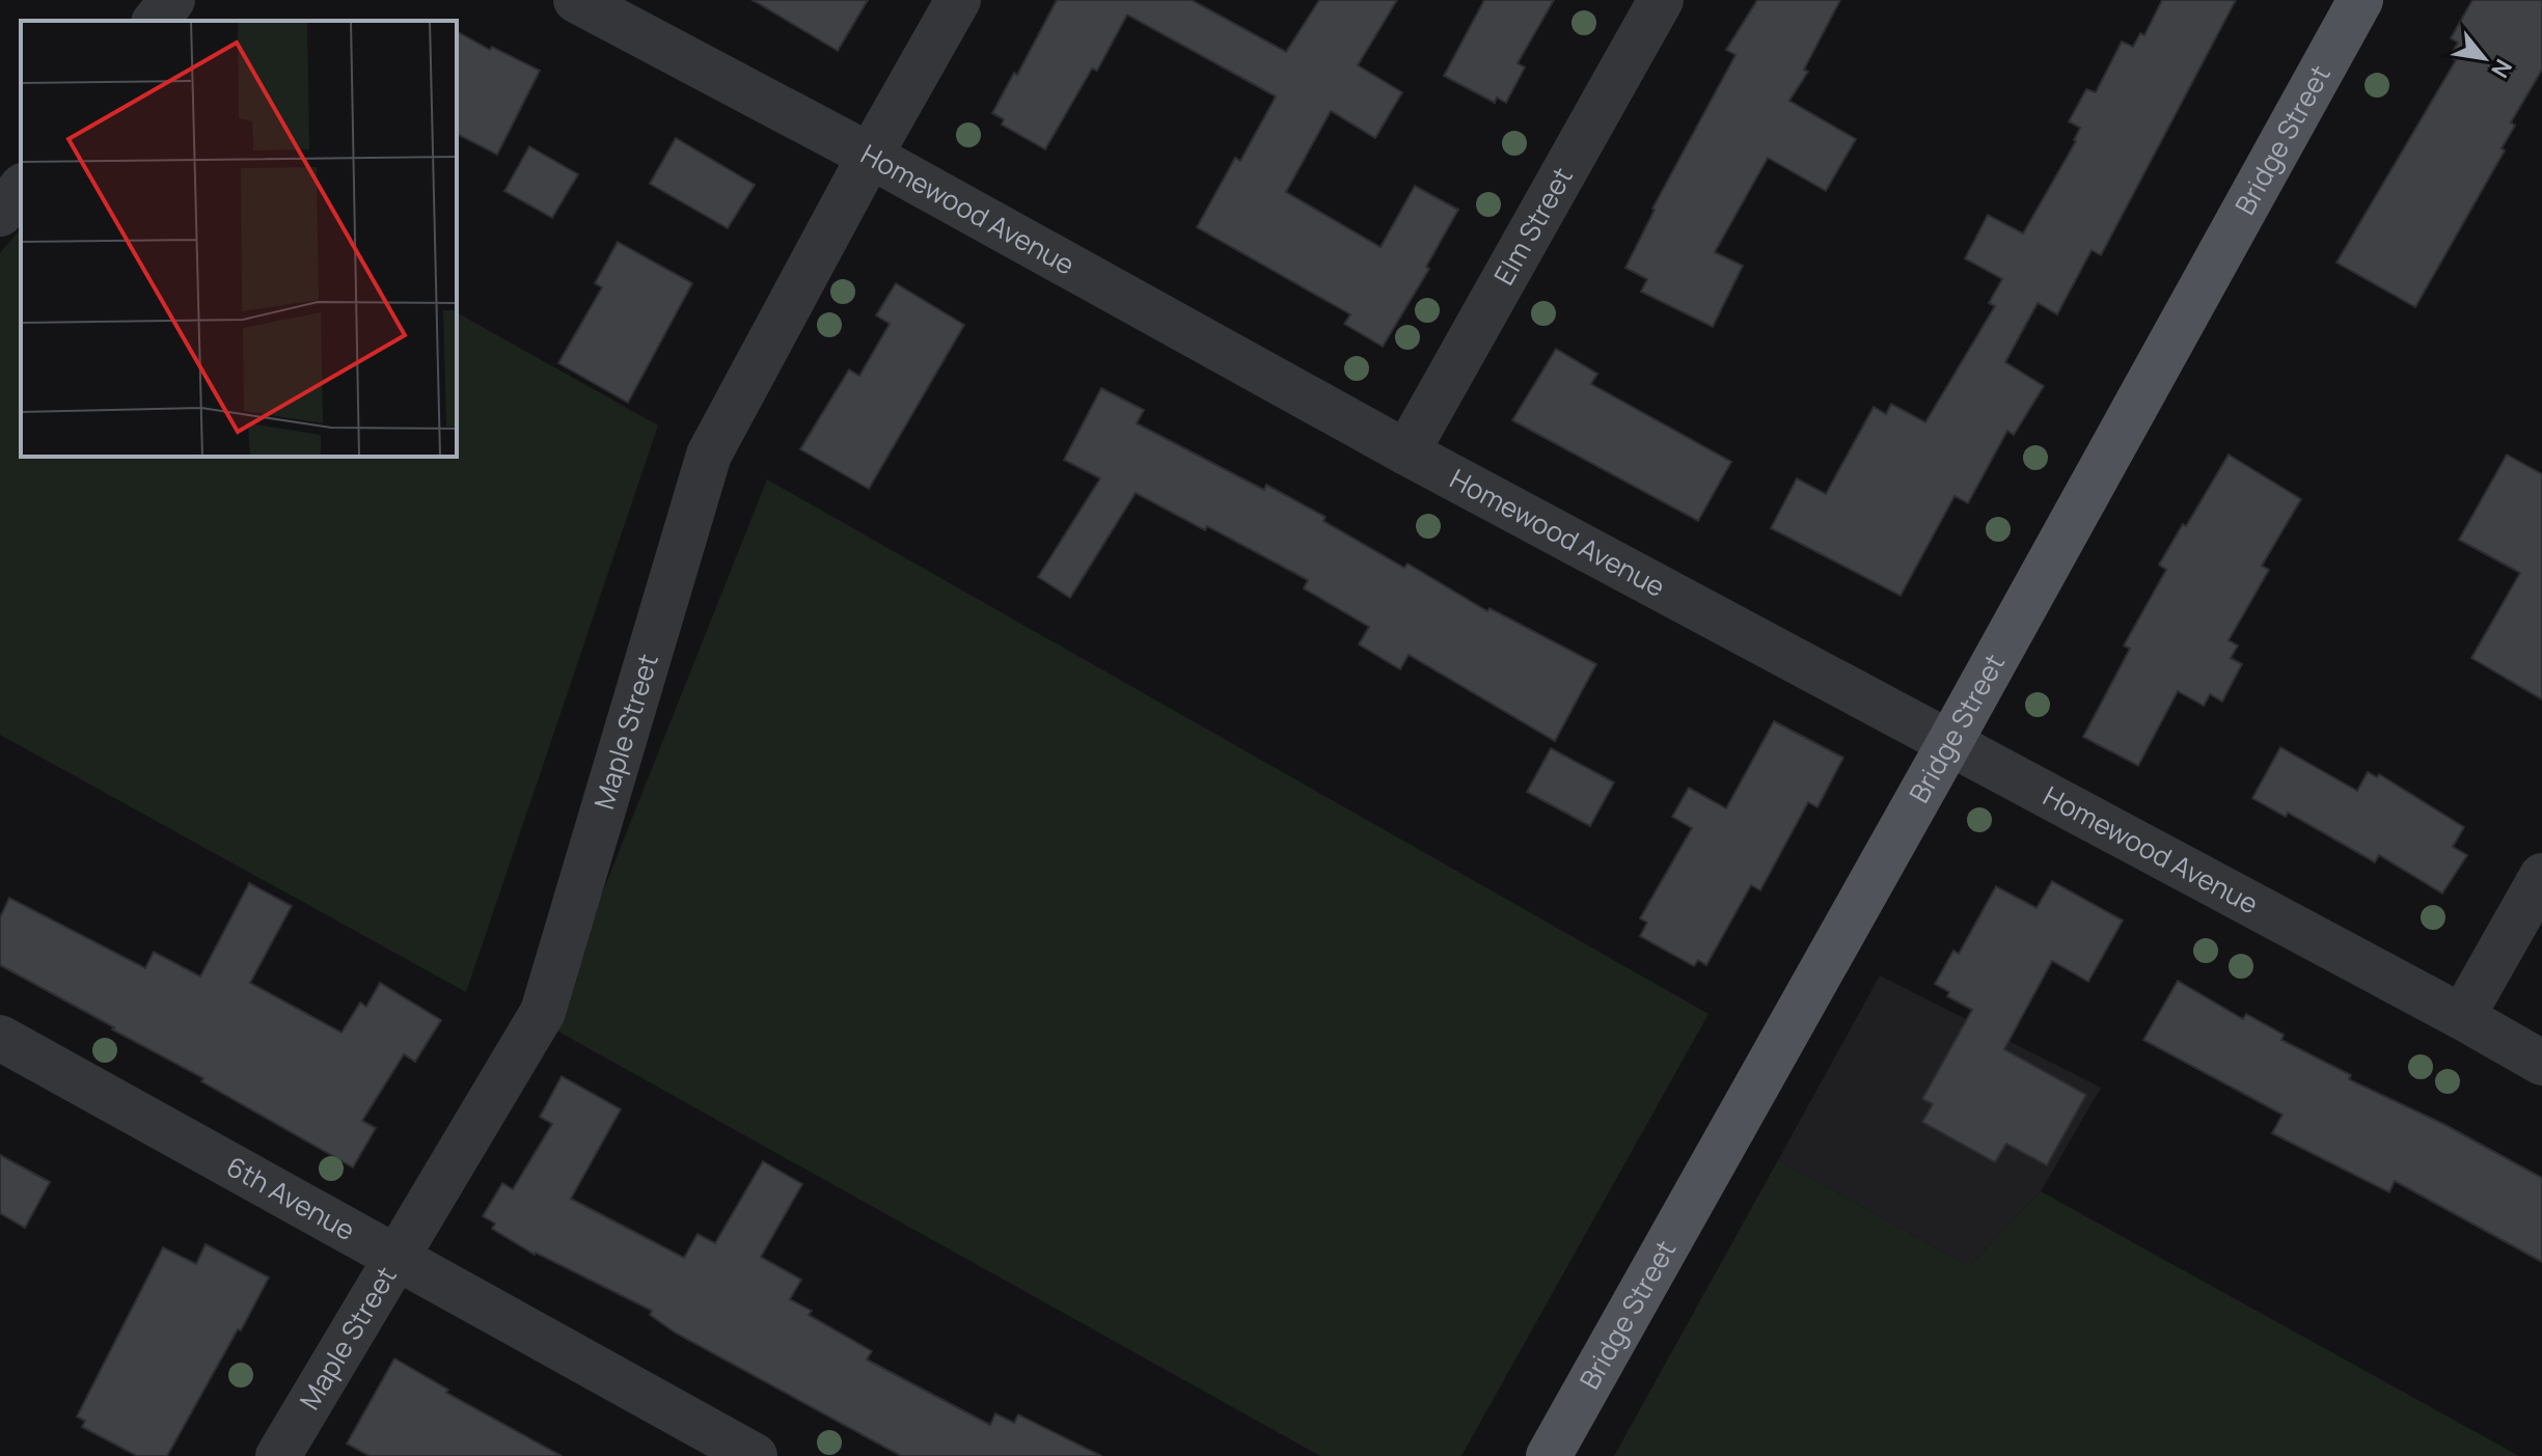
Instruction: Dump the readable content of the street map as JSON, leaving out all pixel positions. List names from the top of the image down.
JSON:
{
  "streets": {
    "main road": ["Bridge Street"],
    "street": [
      "Homewood Avenue",
      "Elm Street",
      "Maple Street",
      "6th Avenue"
    ]
  },
  "crossings": [
    ["Bridge Street", "Homewood Avenue"],
    ["Homewood Avenue", "Elm Street"],
    ["Homewood Avenue", "Maple Street"],
    ["Maple Street", "6th Avenue"]
  ],
  "north": "bottom right"
}
